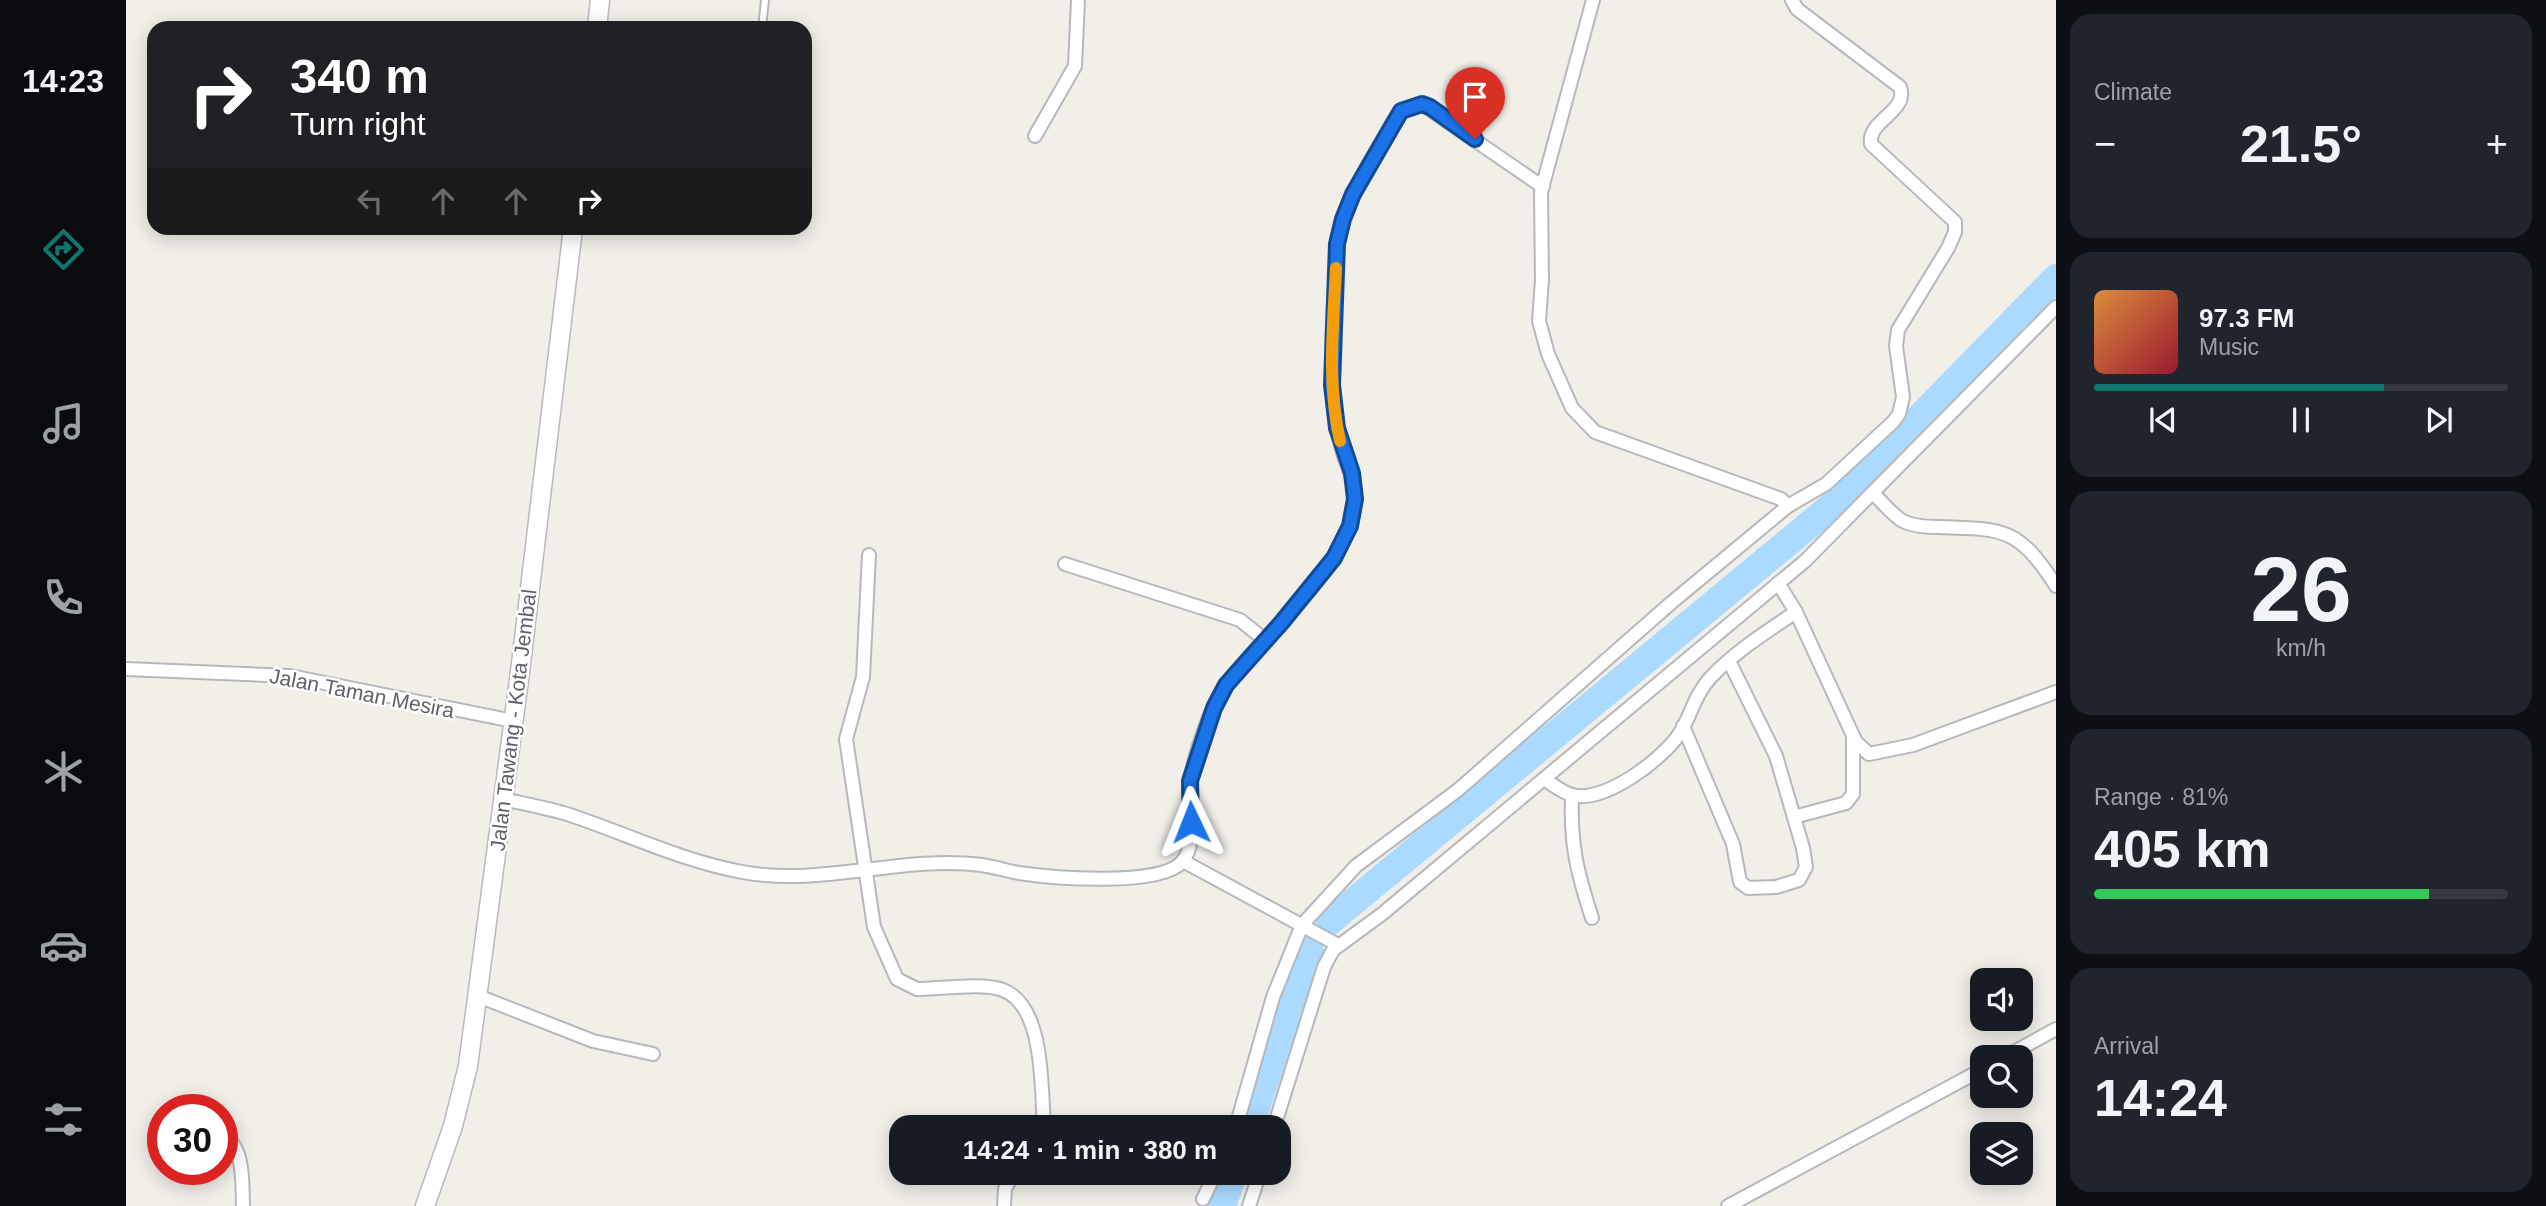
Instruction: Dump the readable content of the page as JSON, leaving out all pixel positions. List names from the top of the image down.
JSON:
{
  "streets": {
    "main road": ["Jalan Tawang - Kota Jembal"],
    "street": ["Jalan Taman Mesira"]
  },
  "crossings": [
    ["Jalan Taman Mesira", "Jalan Tawang - Kota Jembal"]
  ],
  "page": {
    "tabs": "14:23",
    "tile": [
      "Climate",
      ["26", "km/h"],
      ["Range · 81%", "405 km"],
      ["Arrival", "14:24"]
    ],
    "turn": ["340 m", "Turn right"],
    "heat": ["−", "21.5°", "+"],
    "song": ["97.3 FM", "Music"],
    "limit": "30",
    "trip": "14:24 · 1 min · 380 m"
  }
}
